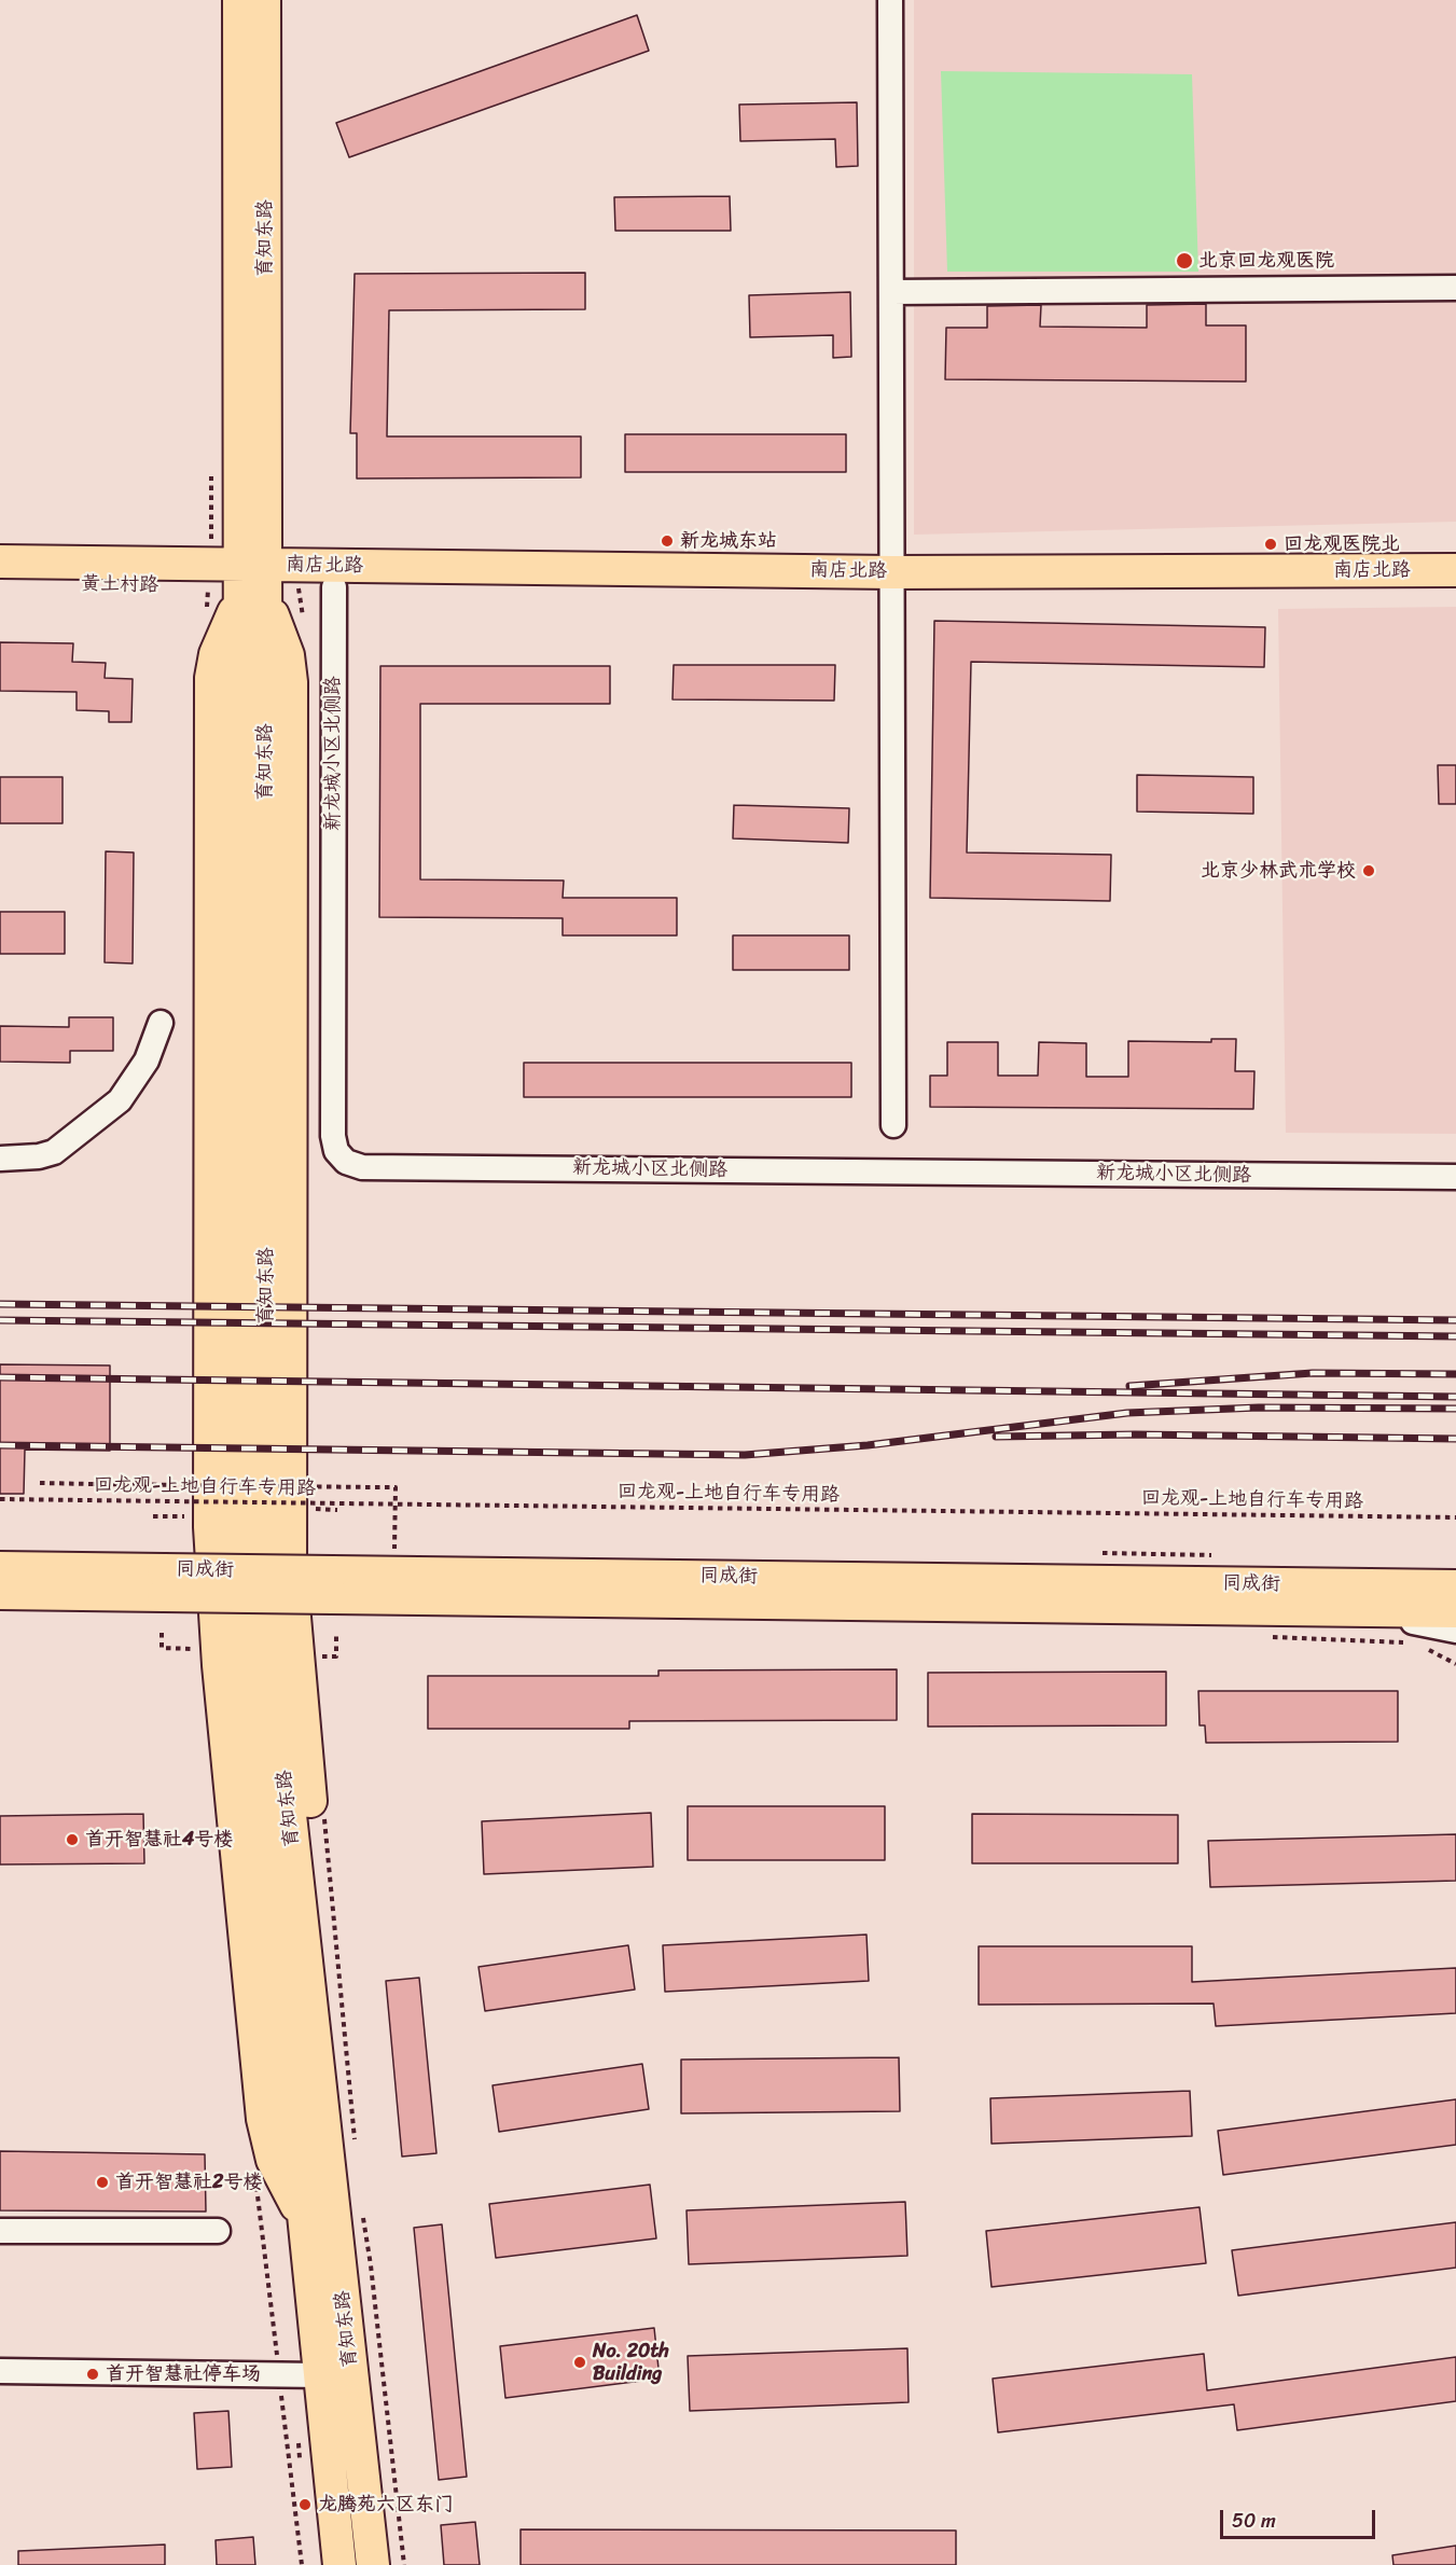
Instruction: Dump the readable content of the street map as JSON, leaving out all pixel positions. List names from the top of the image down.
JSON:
{
  "streets": {
    "main road": [
      "育知东路",
      "南店北路",
      "黄土村路",
      "同成街"
    ],
    "street": ["新龙城小区北侧路"],
    "path": ["回龙观-上地自行车专用路"]
  },
  "crossings": [
    ["育知东路", "南店北路"],
    ["育知东路", "黄土村路"],
    ["南店北路", "黄土村路"],
    ["南店北路", "新龙城小区北侧路"]
  ],
  "places": [
    "北京回龙观医院",
    "新龙城东站",
    "回龙观医院北",
    "北京少林武术学校",
    "首开智慧社4号楼",
    "首开智慧社2号楼",
    "No. 20th Building",
    "首开智慧社停车场",
    "龙腾苑六区东门"
  ],
  "scale_bar": "50 m"
}
